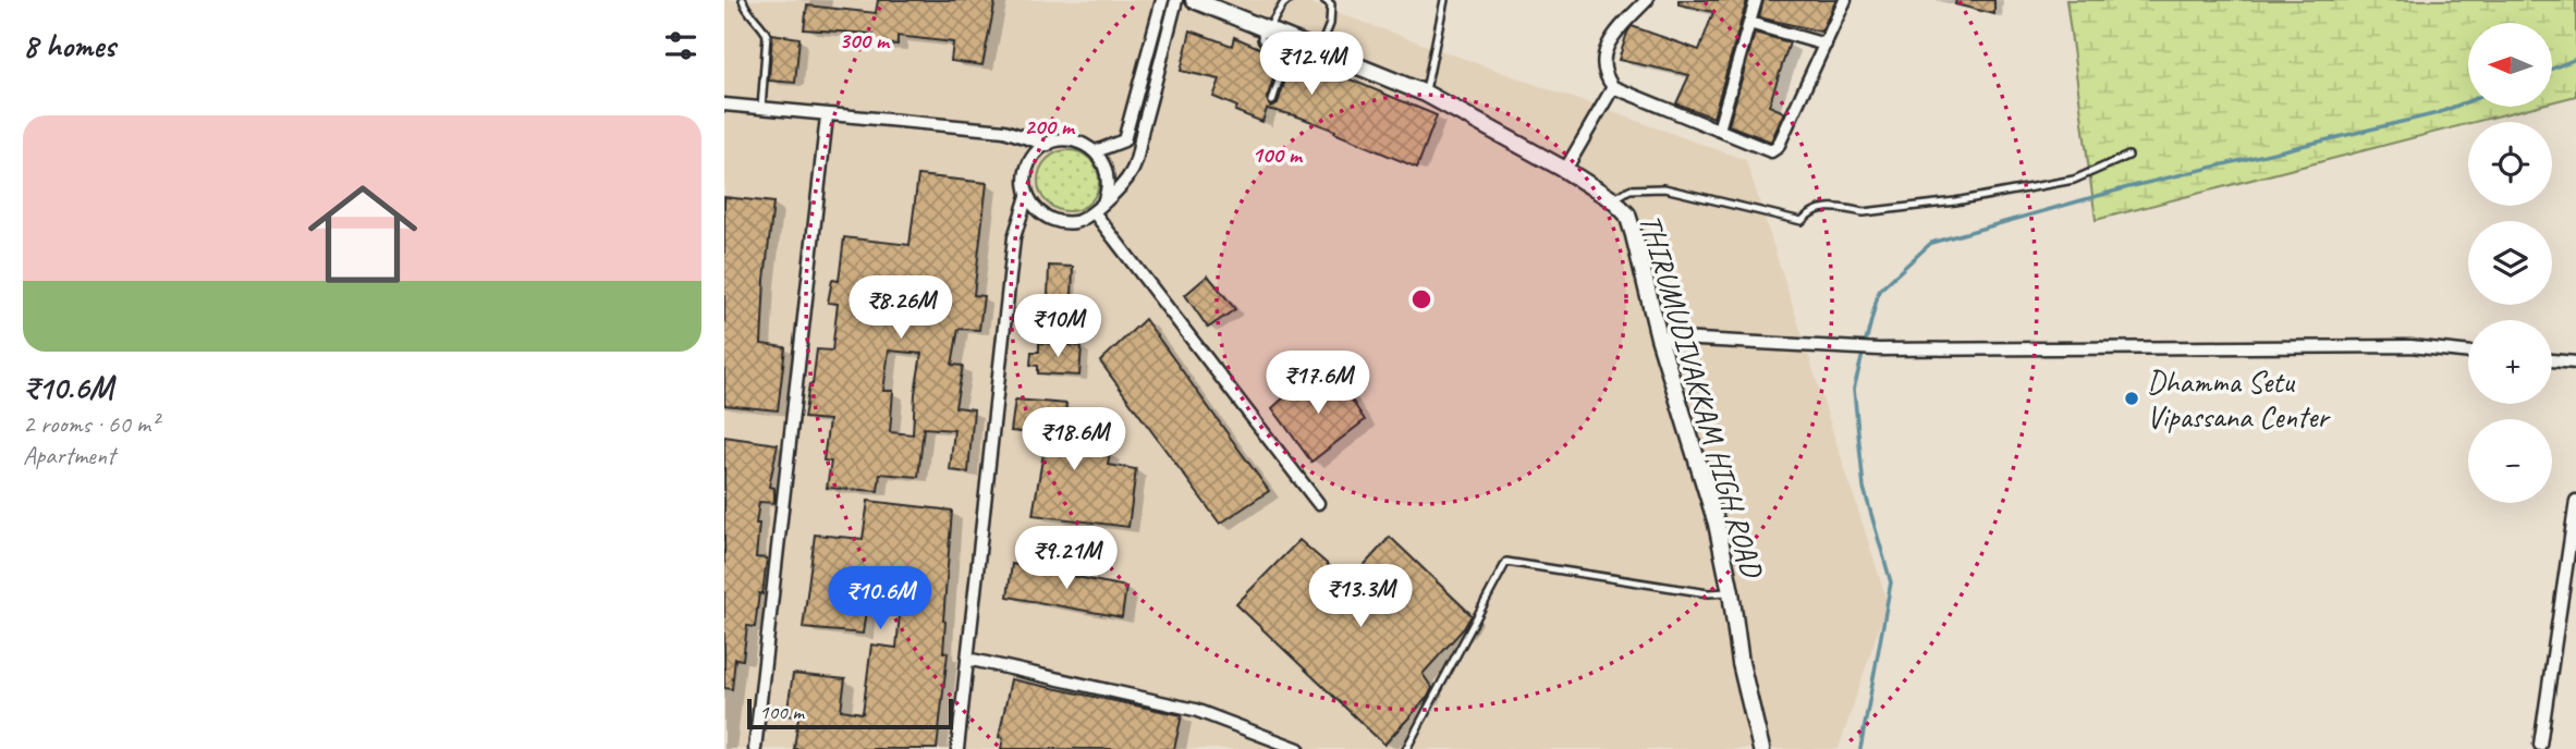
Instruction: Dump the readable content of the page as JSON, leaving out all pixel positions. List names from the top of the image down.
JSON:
{
  "streets": {
    "main road": ["THIRUMUDIVAKKAM HIGH ROAD"]
  },
  "places": ["Dhamma Setu Vipassana Center"],
  "scale_bar": "100 m",
  "north": "left",
  "page": {
    "heading": "8 homes",
    "map_buttons": ["+", "−"],
    "price": [
      "₹12.4M",
      "₹8.26M",
      "₹10M",
      "₹17.6M",
      "₹18.6M",
      "₹9.21M",
      "₹13.3M",
      "₹10.6M"
    ],
    "list": [
      {
        "name": "₹10.6M",
        "note": "2 rooms · 60 m² · Apartment"
      }
    ],
    "scale": "100 m"
  },
  "rings": ["300 m", "200 m", "100 m"]
}
